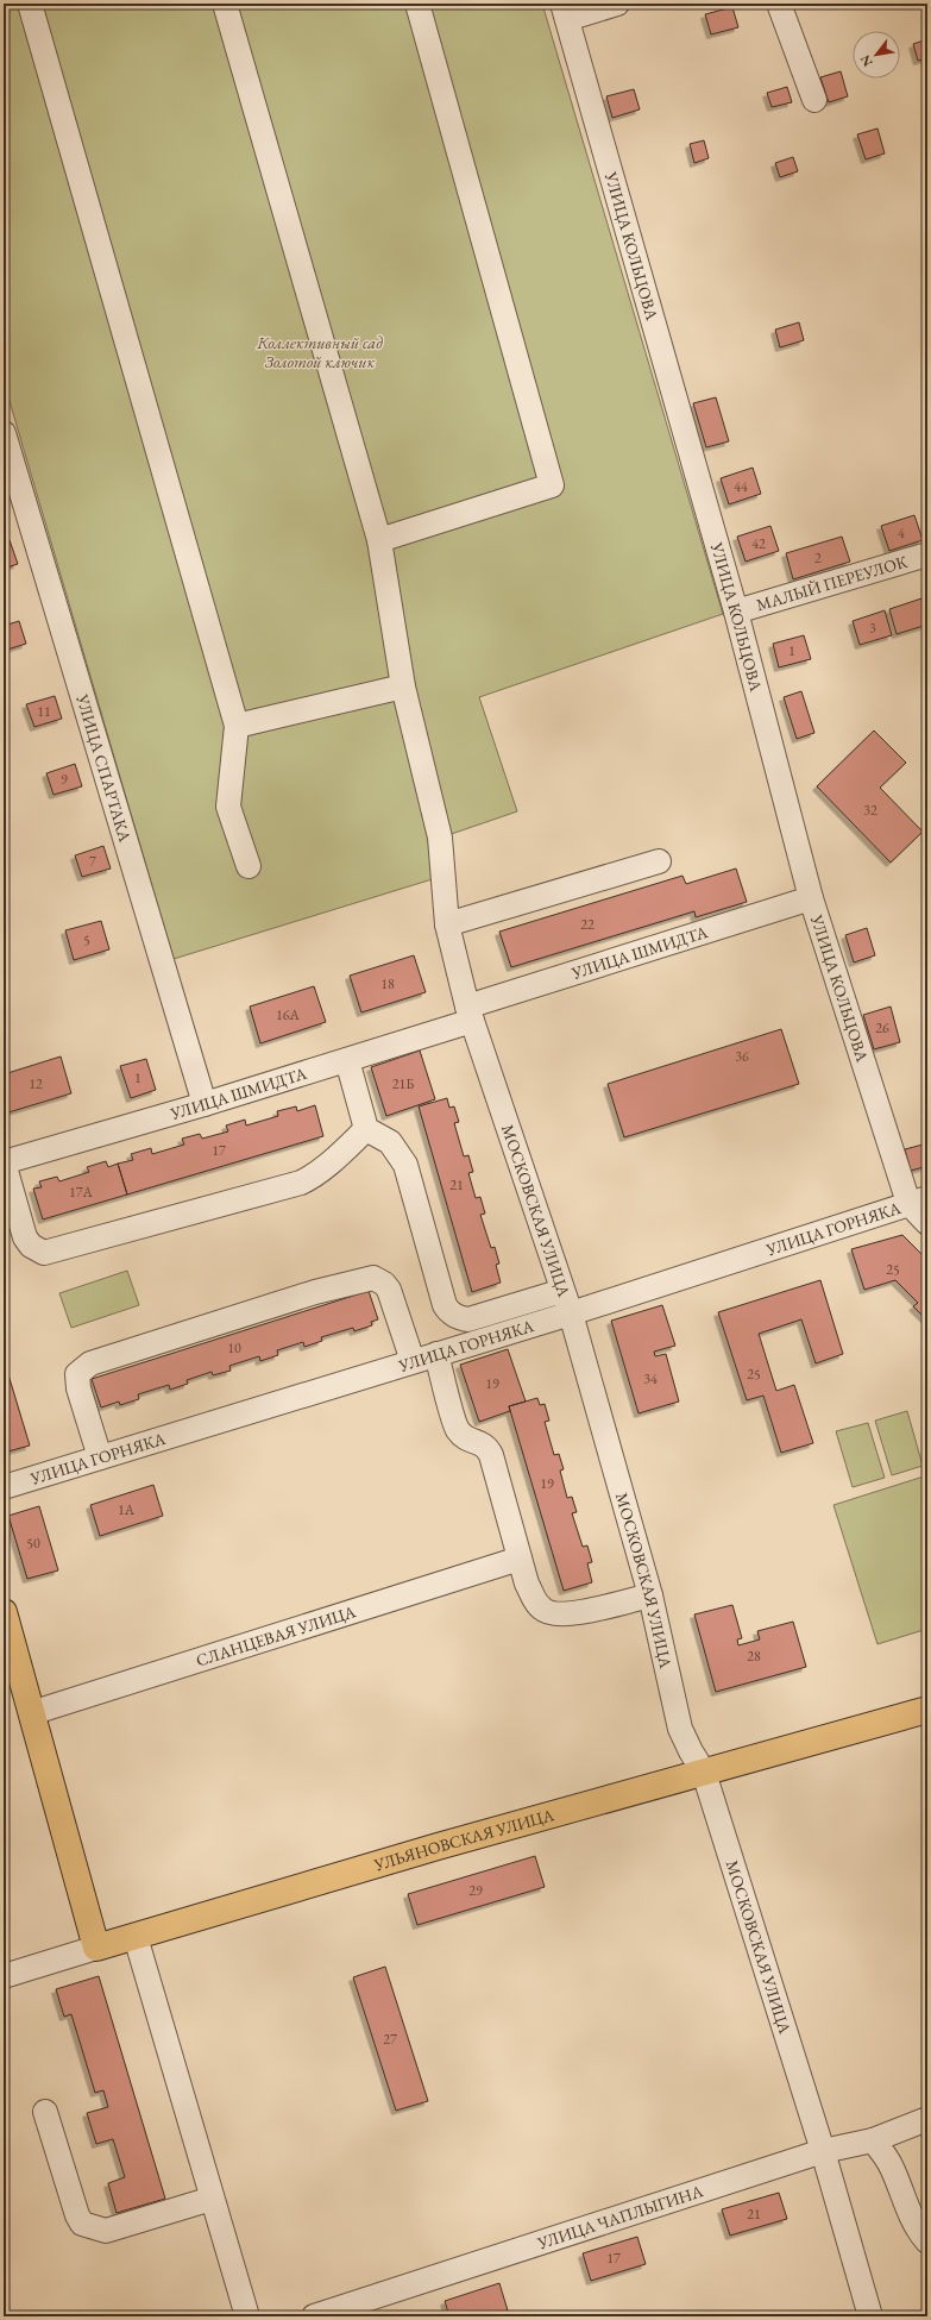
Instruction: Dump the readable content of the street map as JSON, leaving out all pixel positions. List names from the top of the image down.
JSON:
{
  "streets": {
    "main road": ["УЛЬЯНОВСКАЯ УЛИЦА"],
    "street": [
      "УЛИЦА КОЛЬЦОВА",
      "МАЛЫЙ ПЕРЕУЛОК",
      "УЛИЦА СПАРТАКА",
      "УЛИЦА ШМИДТА",
      "МОСКОВСКАЯ УЛИЦА",
      "УЛИЦА ГОРНЯКА",
      "СЛАНЦЕВАЯ УЛИЦА",
      "УЛИЦА ЧАПЛЫГИНА"
    ]
  },
  "crossings": [
    ["УЛИЦА КОЛЬЦОВА", "МАЛЫЙ ПЕРЕУЛОК"],
    ["УЛИЦА КОЛЬЦОВА", "УЛИЦА ШМИДТА"],
    ["УЛИЦА КОЛЬЦОВА", "УЛИЦА ГОРНЯКА"],
    ["УЛИЦА СПАРТАКА", "УЛИЦА ШМИДТА"],
    ["УЛИЦА ШМИДТА", "МОСКОВСКАЯ УЛИЦА"],
    ["МОСКОВСКАЯ УЛИЦА", "УЛИЦА ГОРНЯКА"],
    ["МОСКОВСКАЯ УЛИЦА", "УЛЬЯНОВСКАЯ УЛИЦА"],
    ["МОСКОВСКАЯ УЛИЦА", "УЛИЦА ЧАПЛЫГИНА"]
  ],
  "parks": ["Коллективный сад Золотой ключик"],
  "house_numbers": [
    "44",
    "4",
    "42",
    "2",
    "3",
    "1",
    "11",
    "9",
    "32",
    "7",
    "22",
    "5",
    "18",
    "16А",
    "26",
    "36",
    "1",
    "12",
    "21Б",
    "17",
    "21",
    "17А",
    "25",
    "10",
    "25",
    "34",
    "19",
    "19",
    "1А",
    "50",
    "28",
    "29",
    "27",
    "21",
    "17"
  ],
  "north": "bottom left"
}
